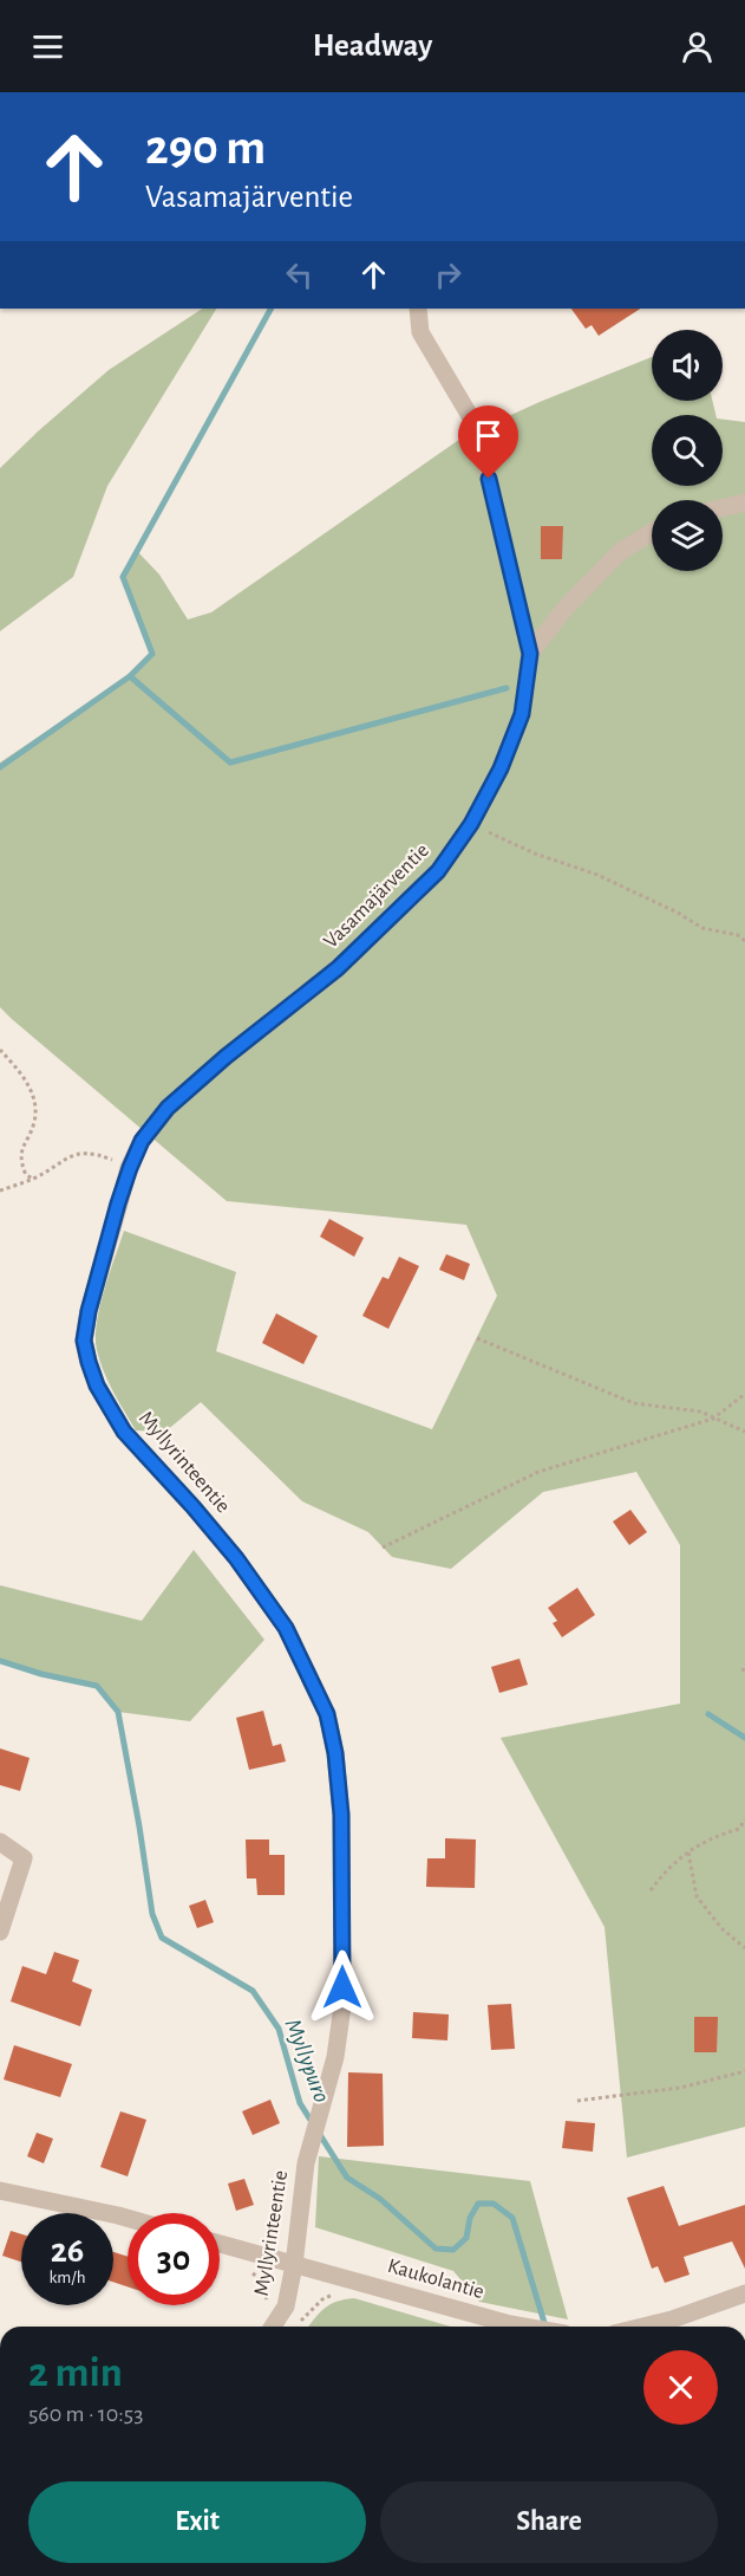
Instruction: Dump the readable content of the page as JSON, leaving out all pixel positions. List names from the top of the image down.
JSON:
{
  "streets": {
    "street": ["Vasamajärventie", "Myllyrinteentie", "Kaukolantie"]
  },
  "crossings": [
    ["Vasamajärventie", "Myllyrinteentie"],
    ["Myllyrinteentie", "Kaukolantie"]
  ],
  "water": ["Myllypuro"],
  "page": {
    "header": "Headway",
    "turn": ["290 m", "Vasamajärventie"],
    "speed": "26 km/h",
    "limit": "30",
    "heading": ["2 min", "560 m · 10:53"],
    "buttons": ["Exit", "Share"]
  }
}
